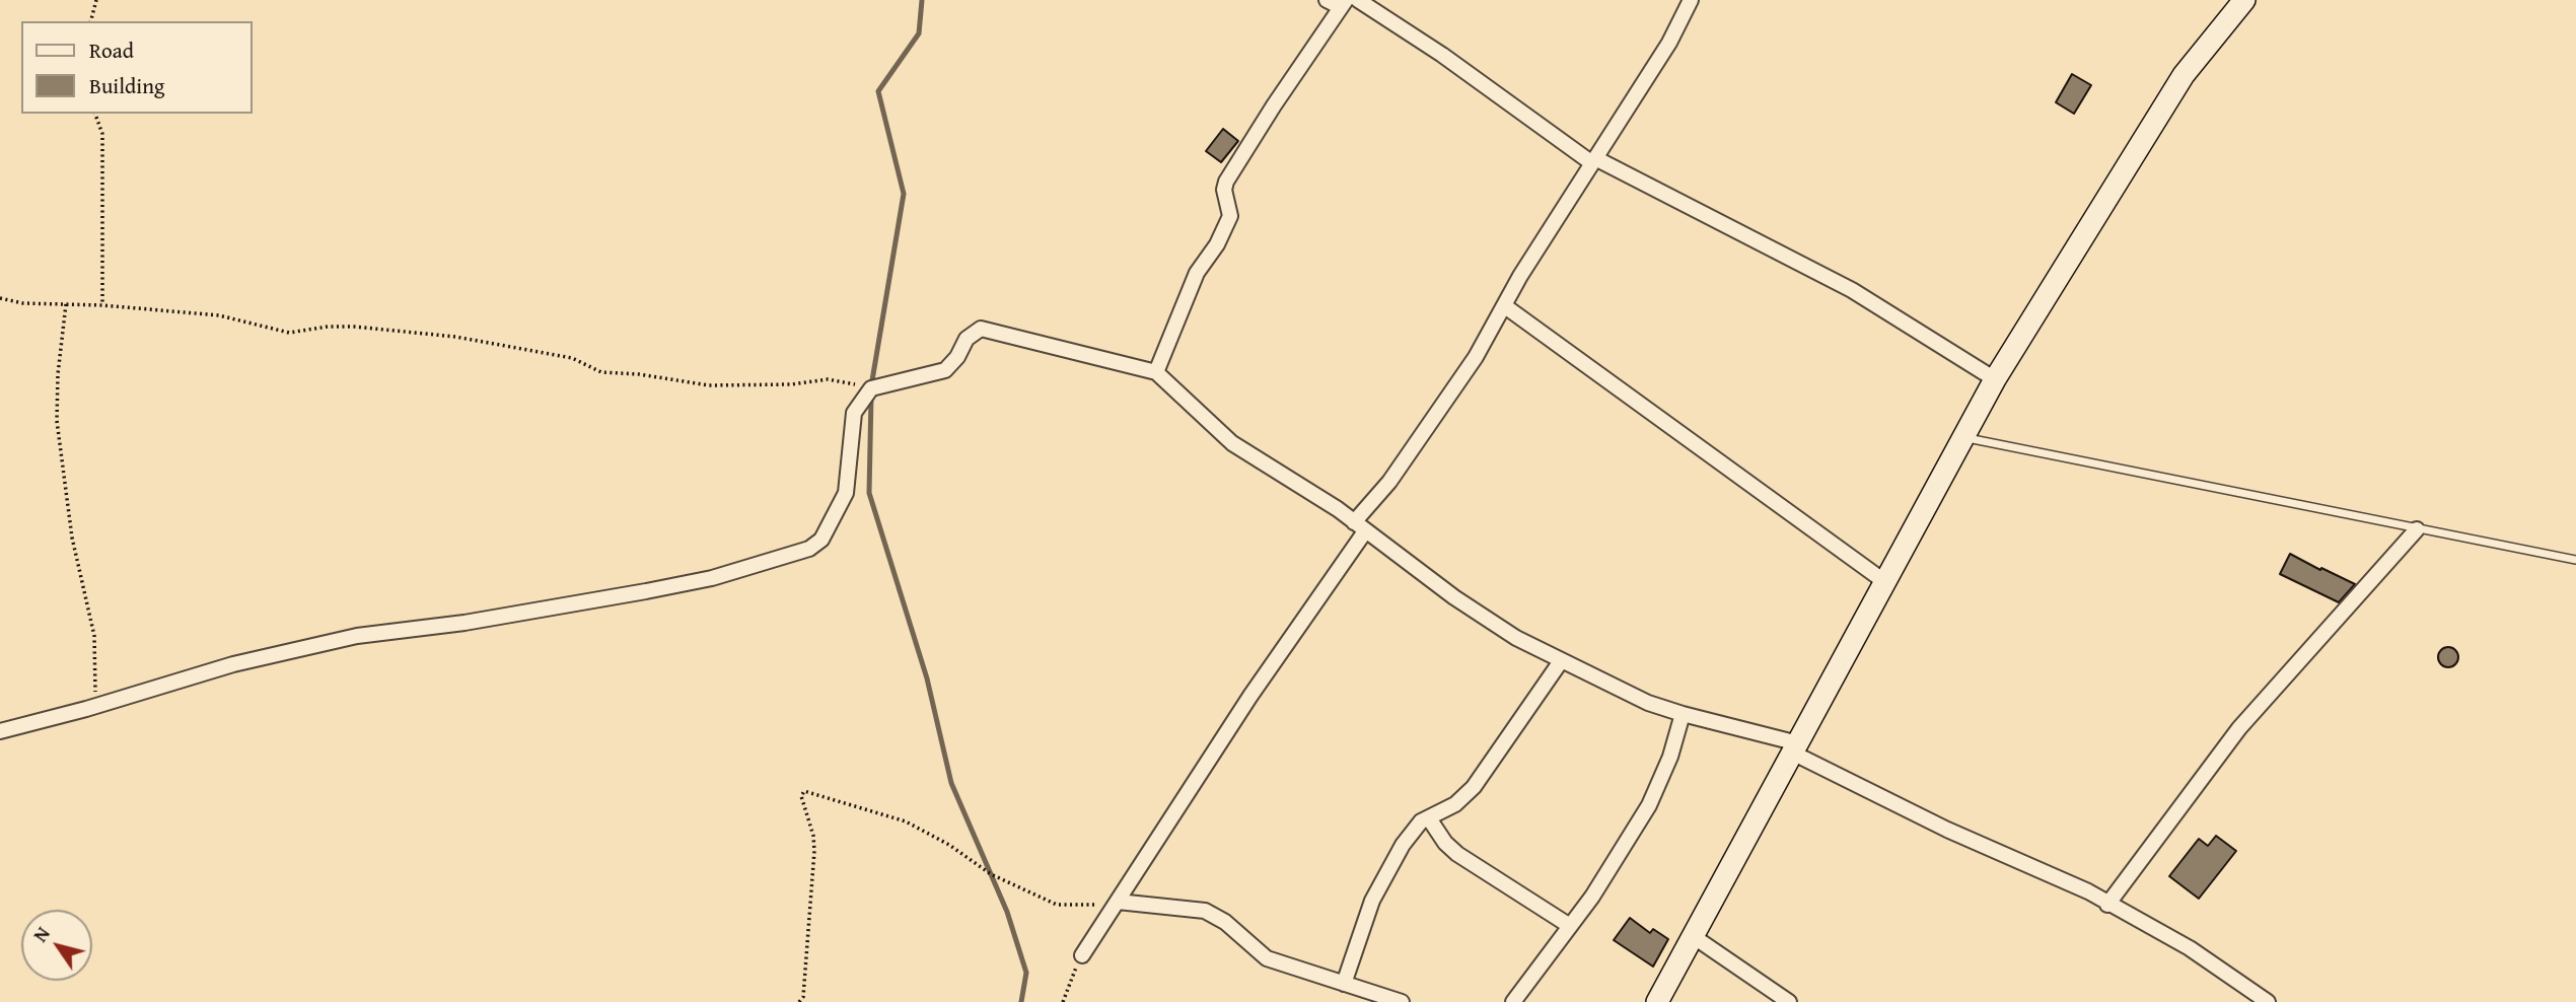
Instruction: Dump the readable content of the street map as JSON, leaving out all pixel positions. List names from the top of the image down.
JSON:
{
  "legend": ["Road", "Building"],
  "north": "top left"
}
